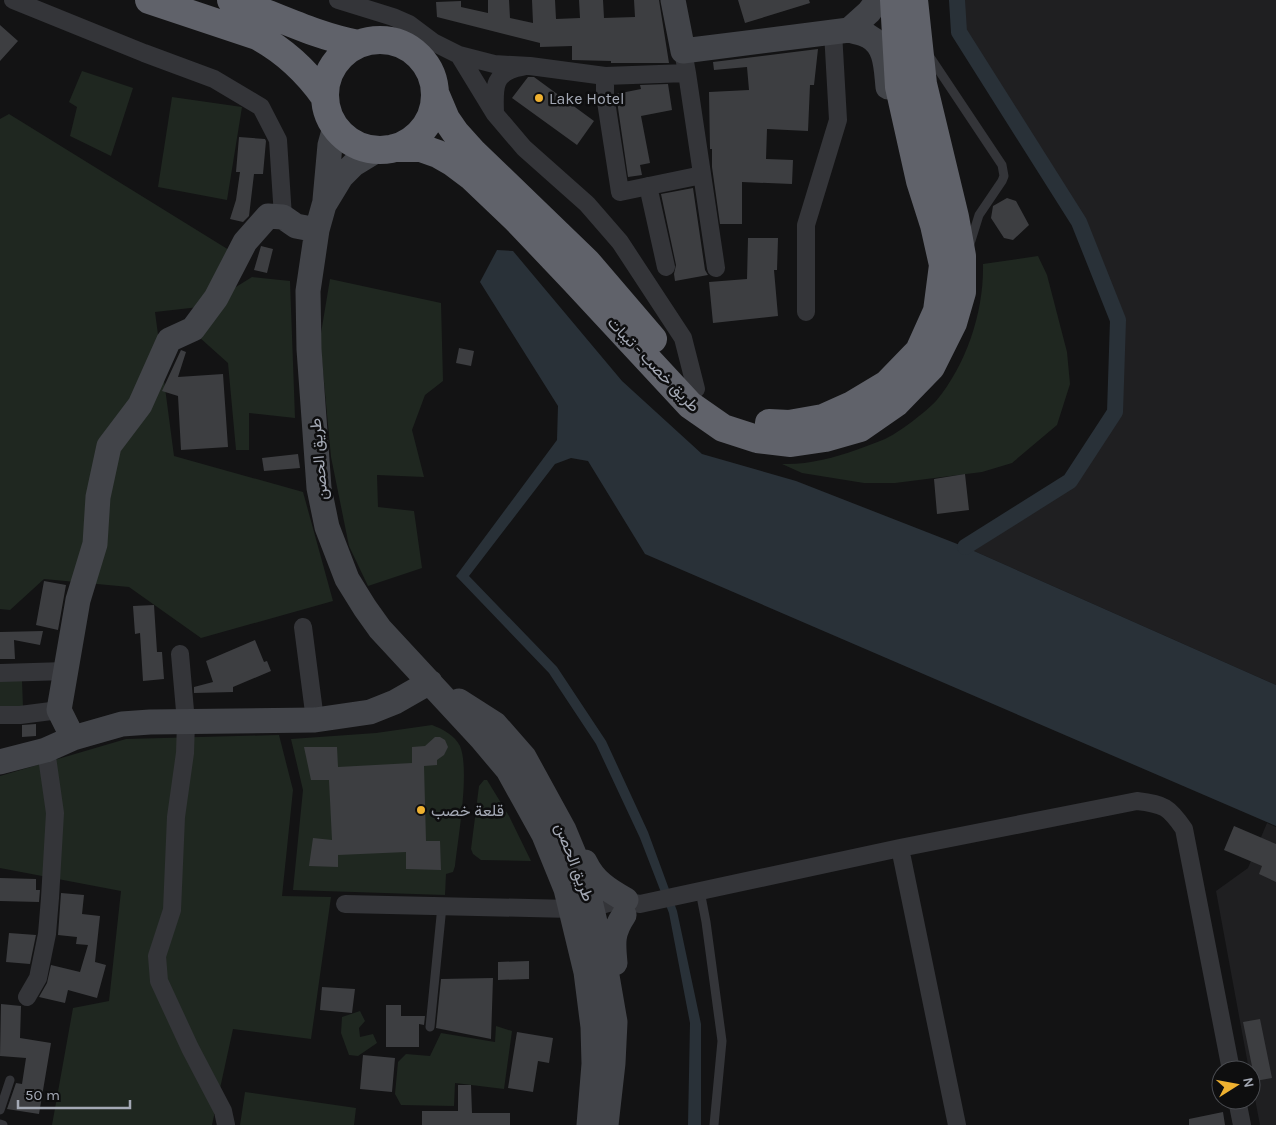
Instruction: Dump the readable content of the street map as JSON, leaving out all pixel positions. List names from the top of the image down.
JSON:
{
  "streets": {
    "highway": ["طريق خصب - تيبات"],
    "street": ["طريق الحصن"]
  },
  "crossings": [
    ["طريق خصب - تيبات", "طريق الحصن"]
  ],
  "places": ["Lake Hotel", "قلعة خصب"],
  "scale_bar": "50 m",
  "north": "right"
}
